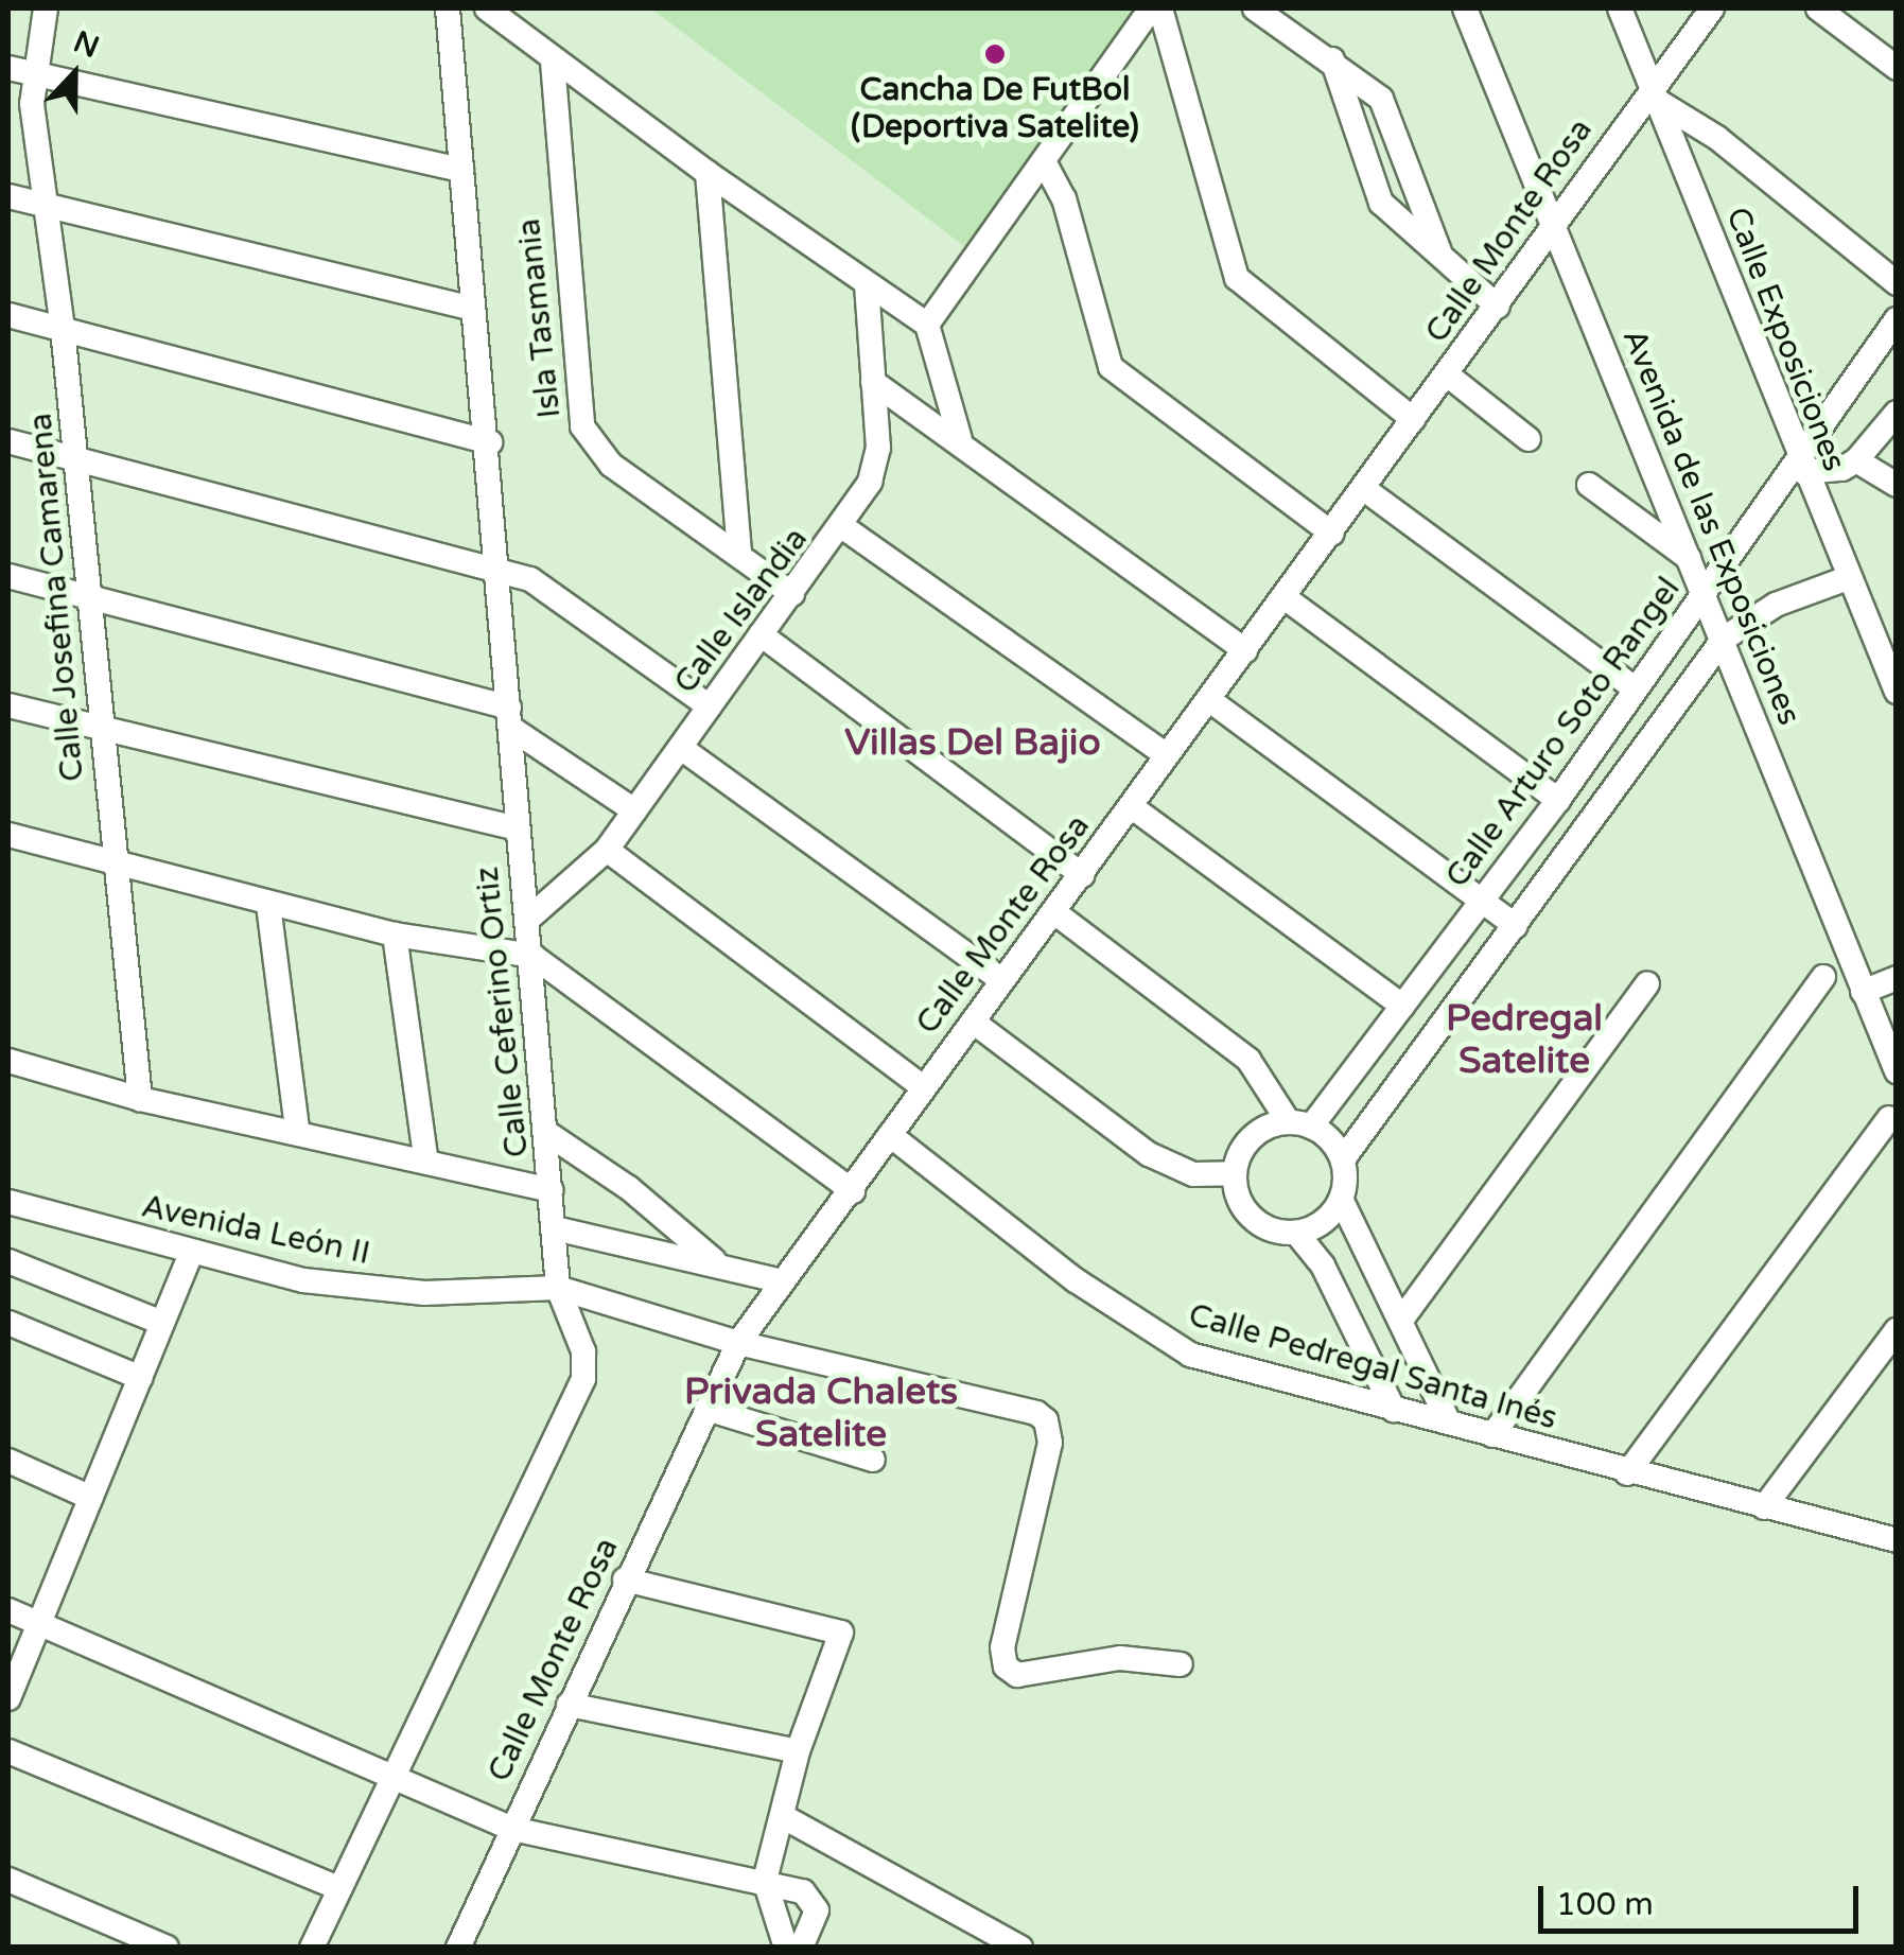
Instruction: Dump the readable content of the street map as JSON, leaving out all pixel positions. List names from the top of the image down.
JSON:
{
  "streets": {
    "street": [
      "Calle Monte Rosa",
      "Isla Tasmania",
      "Calle Exposiciones",
      "Avenida de las Exposiciones",
      "Calle Josefina Camarena",
      "Calle Islandia",
      "Calle Arturo Soto Rangel",
      "Calle Ceferino Ortiz",
      "Avenida León II",
      "Calle Pedregal Santa Inés"
    ]
  },
  "crossings": [
    ["Calle Monte Rosa", "Calle Exposiciones"],
    ["Calle Monte Rosa", "Avenida de las Exposiciones"],
    ["Calle Monte Rosa", "Avenida León II"],
    ["Calle Monte Rosa", "Calle Pedregal Santa Inés"],
    ["Isla Tasmania", "Calle Islandia"],
    ["Calle Exposiciones", "Calle Arturo Soto Rangel"],
    ["Avenida de las Exposiciones", "Calle Arturo Soto Rangel"],
    ["Calle Islandia", "Calle Ceferino Ortiz"],
    ["Calle Ceferino Ortiz", "Avenida León II"]
  ],
  "districts": ["Villas Del Bajio", "Pedregal Satelite", "Privada Chalets Satelite"],
  "places": ["Cancha De FutBol (Deportiva Satelite)"],
  "scale_bar": "100 m",
  "north": "top"
}
